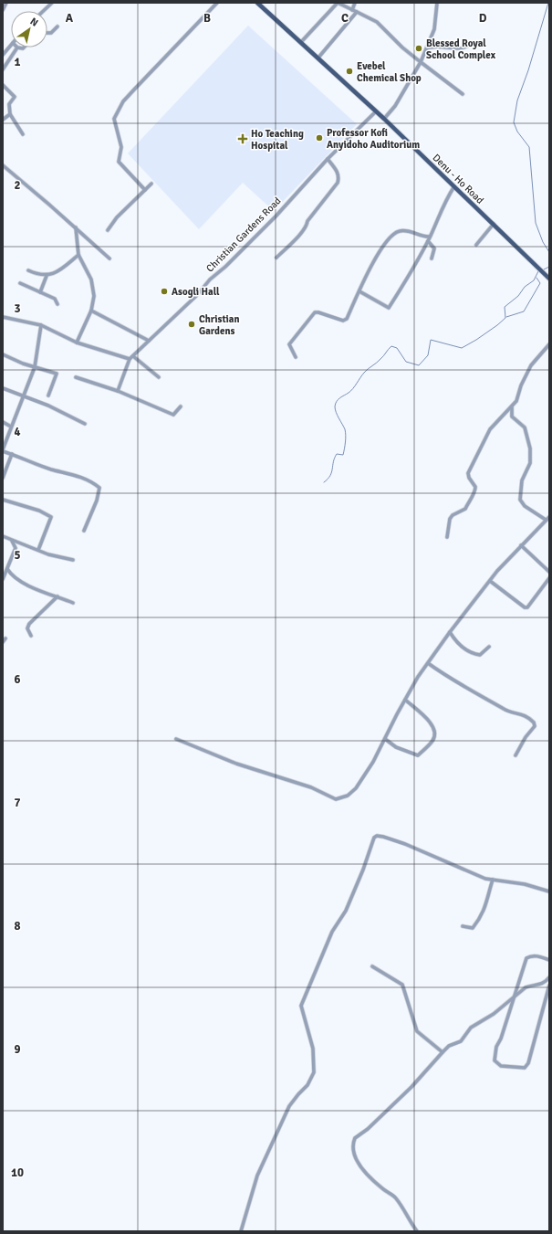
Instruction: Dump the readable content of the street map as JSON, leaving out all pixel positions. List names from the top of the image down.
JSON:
{
  "streets": {
    "main road": ["Denu - Ho Road"],
    "street": ["Christian Gardens Road"]
  },
  "crossings": [
    ["Denu - Ho Road", "Christian Gardens Road"]
  ],
  "places": {
    "other": [
      "Blessed Royal School Complex",
      "Evebel Chemical Shop",
      "Professor Kofi Anyidoho Auditorium",
      "Asogli Hall",
      "Christian Gardens"
    ],
    "health": ["Ho Teaching Hospital"]
  },
  "north": "top right",
  "grid": {
    "columns": [
      "A",
      "B",
      "C",
      "D"
    ],
    "rows": [
      "1",
      "2",
      "3",
      "4",
      "5",
      "6",
      "7",
      "8",
      "9",
      "10"
    ]
  }
}
